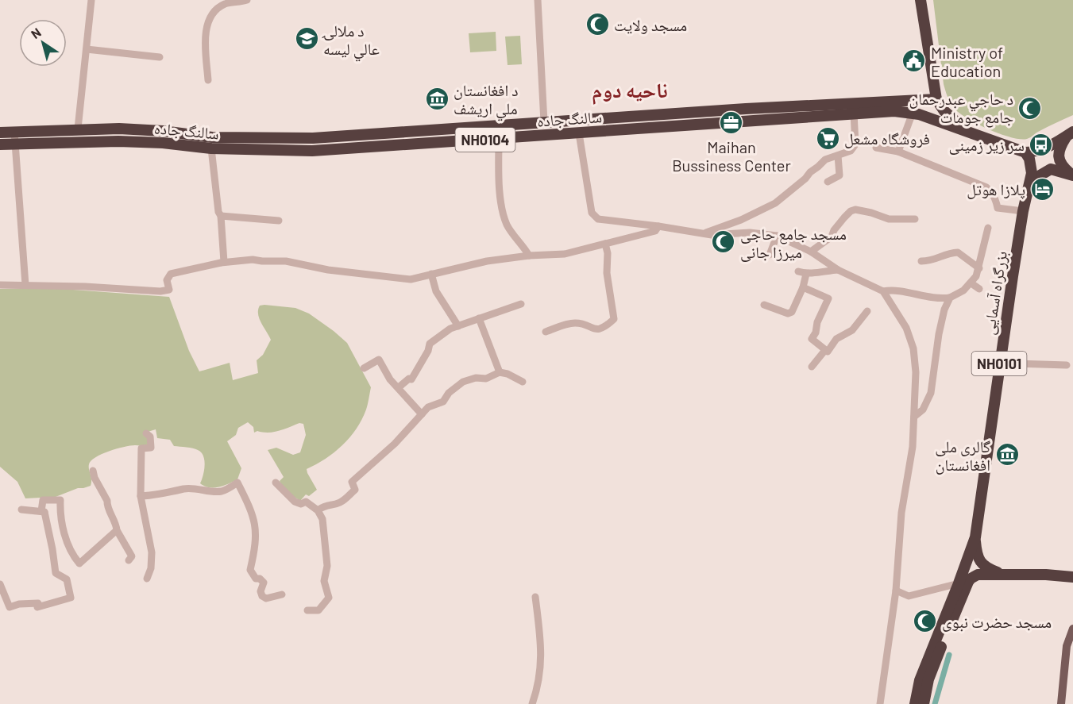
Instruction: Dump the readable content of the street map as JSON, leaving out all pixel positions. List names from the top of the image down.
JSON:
{
  "streets": {
    "highway": [
      "سالنگ جاده",
      "NH0104",
      "بزرگراه آسمایی",
      "NH0101"
    ]
  },
  "crossings": [
    ["سالنگ جاده", "NH0104"],
    ["NH0104", "NH0101"],
    ["بزرگراه آسمایی", "NH0101"]
  ],
  "districts": ["ناحیه دوم"],
  "places": {
    "mosque": [
      "مسجد ولایت",
      "د حاجي عبدرحمان جامع جومات",
      "مسجد جامع حاجی میرزا جانی",
      "مسجد حضرت نبوی"
    ],
    "school or university": ["د ملالۍ عالي لیسه"],
    "public building": ["Ministry of Education"],
    "museum": ["د افغانستان ملي اریشف", "گالری ملی افغانستان"],
    "office": ["Maihan Bussiness Center"],
    "supermarket": ["فروشگاه مشعل"],
    "bus stop": ["سر زیر زمینی"],
    "hotel": ["پلازا هوتل"]
  },
  "north": "top left"
}
